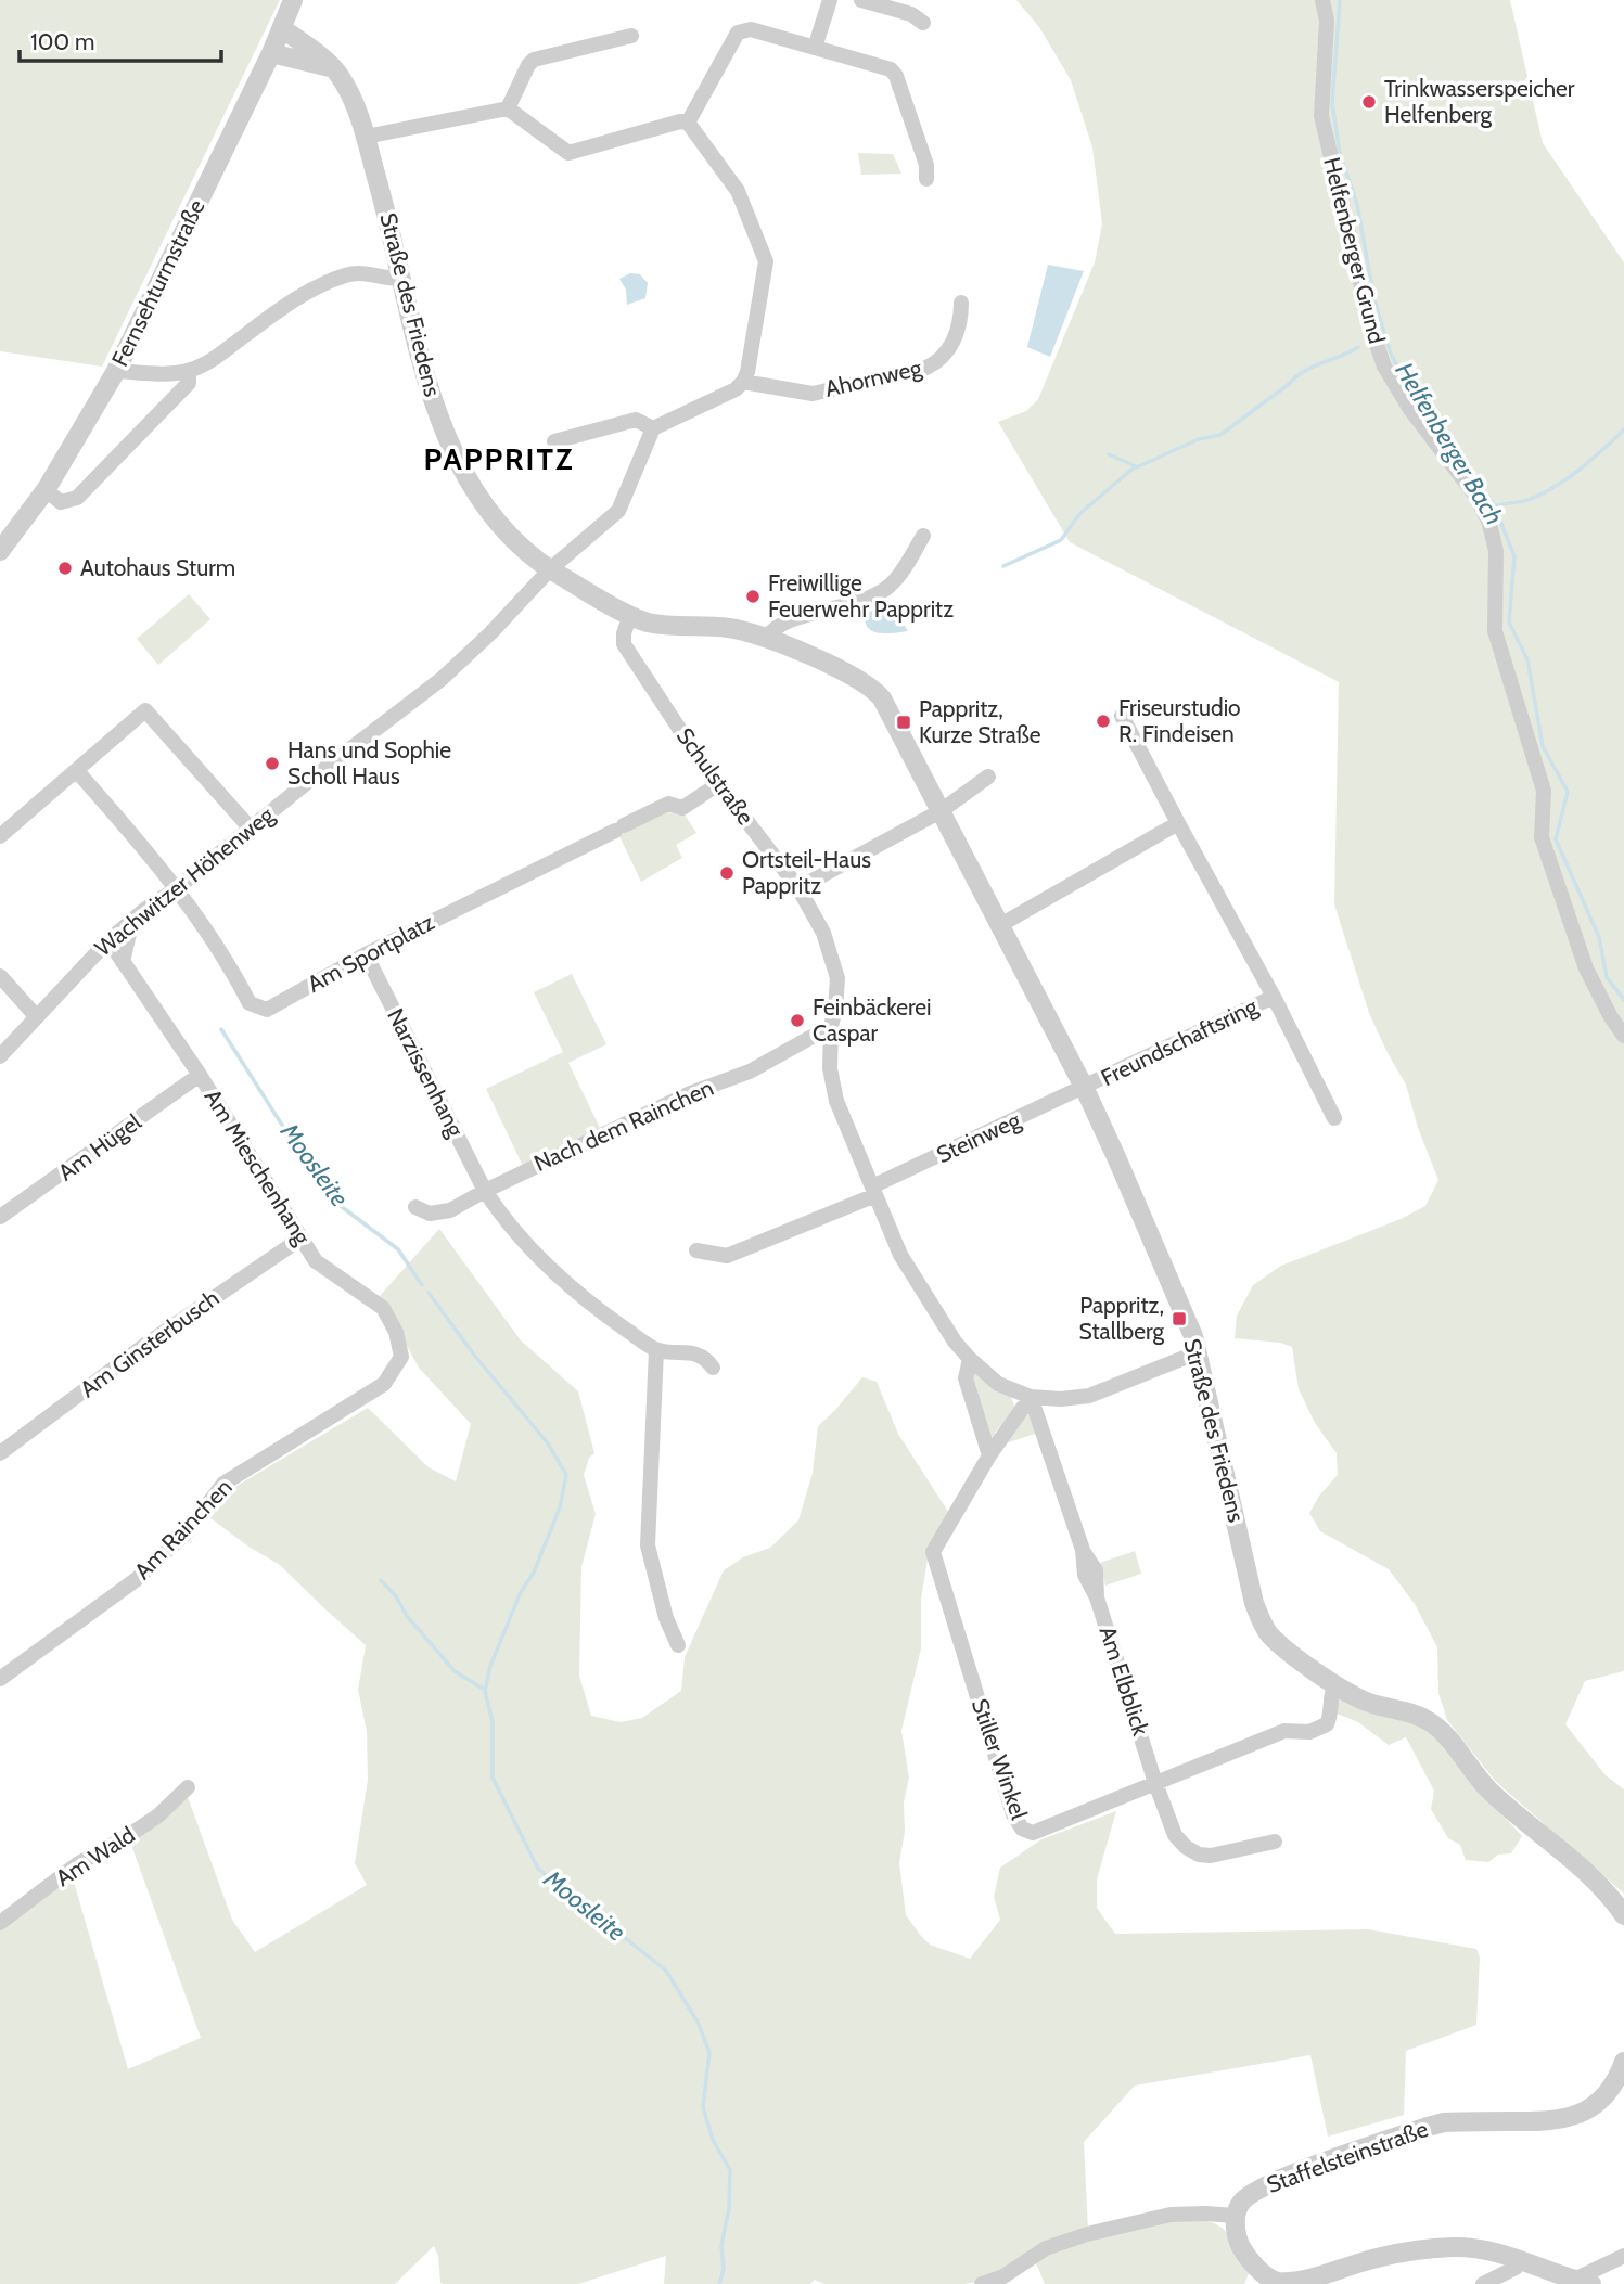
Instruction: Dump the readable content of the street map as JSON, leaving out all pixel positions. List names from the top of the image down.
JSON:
{
  "streets": {
    "street": [
      "Helfenberger Grund",
      "Fernsehturmstraße",
      "Straße des Friedens",
      "Ahornweg",
      "Schulstraße",
      "Wachwitzer Höhenweg",
      "Am Sportplatz",
      "Freundschaftsring",
      "Narzissenhang",
      "Nach dem Rainchen",
      "Steinweg",
      "Am Hügel",
      "Am Mieschenhang",
      "Am Ginsterbusch",
      "Am Rainchen",
      "Am Elbblick",
      "Stiller Winkel",
      "Am Wald",
      "Staffelsteinstraße"
    ]
  },
  "crossings": [
    ["Fernsehturmstraße", "Straße des Friedens"],
    ["Straße des Friedens", "Schulstraße"],
    ["Straße des Friedens", "Wachwitzer Höhenweg"],
    ["Straße des Friedens", "Freundschaftsring"],
    ["Straße des Friedens", "Steinweg"],
    ["Schulstraße", "Am Sportplatz"],
    ["Schulstraße", "Nach dem Rainchen"],
    ["Schulstraße", "Steinweg"],
    ["Schulstraße", "Am Elbblick"],
    ["Wachwitzer Höhenweg", "Am Sportplatz"],
    ["Wachwitzer Höhenweg", "Am Mieschenhang"],
    ["Am Sportplatz", "Narzissenhang"],
    ["Freundschaftsring", "Steinweg"],
    ["Narzissenhang", "Nach dem Rainchen"],
    ["Am Hügel", "Am Mieschenhang"],
    ["Am Mieschenhang", "Am Ginsterbusch"],
    ["Am Mieschenhang", "Am Rainchen"],
    ["Am Elbblick", "Stiller Winkel"]
  ],
  "districts": ["PAPPRITZ"],
  "water": ["Helfenberger Bach", "Moosleite"],
  "places": {
    "other": [
      "Trinkwasserspeicher Helfenberg",
      "Autohaus Sturm",
      "Freiwillige Feuerwehr Pappritz",
      "Friseurstudio R. Findeisen",
      "Hans und Sophie Scholl Haus",
      "Ortsteil-Haus Pappritz",
      "Feinbäckerei Caspar"
    ],
    "transit": ["Pappritz, Kurze Straße", "Pappritz, Stallberg"]
  },
  "scale_bar": "100 m"
}
